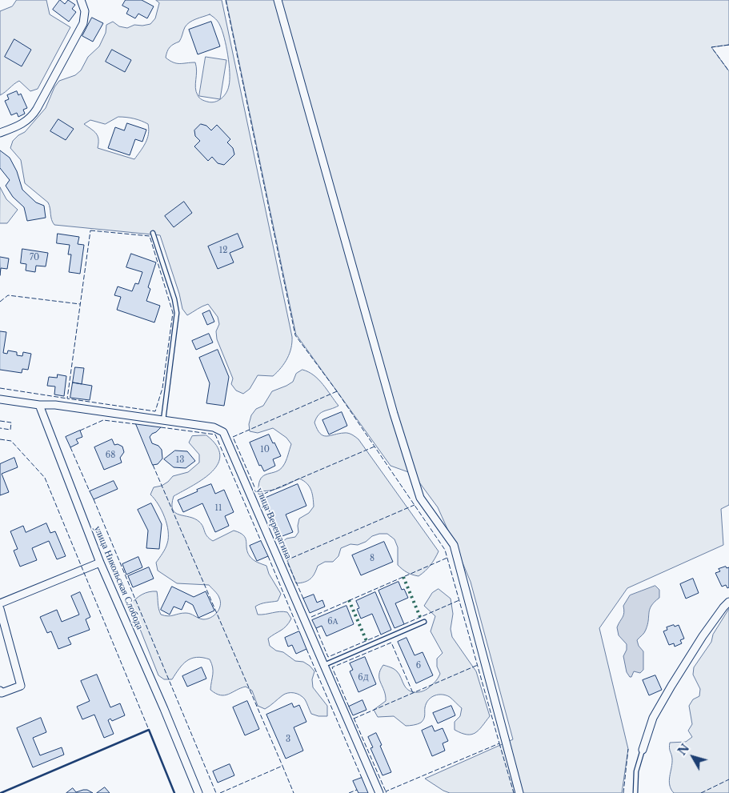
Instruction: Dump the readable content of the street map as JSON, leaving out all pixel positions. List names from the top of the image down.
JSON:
{
  "streets": {
    "street": ["улица Верещагина", "улица Никольская Слобода"]
  },
  "crossings": [
    ["улица Верещагина", "улица Никольская Слобода"]
  ],
  "house_numbers": [
    "12",
    "70",
    "10",
    "68",
    "13",
    "11",
    "8",
    "6А",
    "6",
    "6Д",
    "3"
  ],
  "north": "top left"
}
